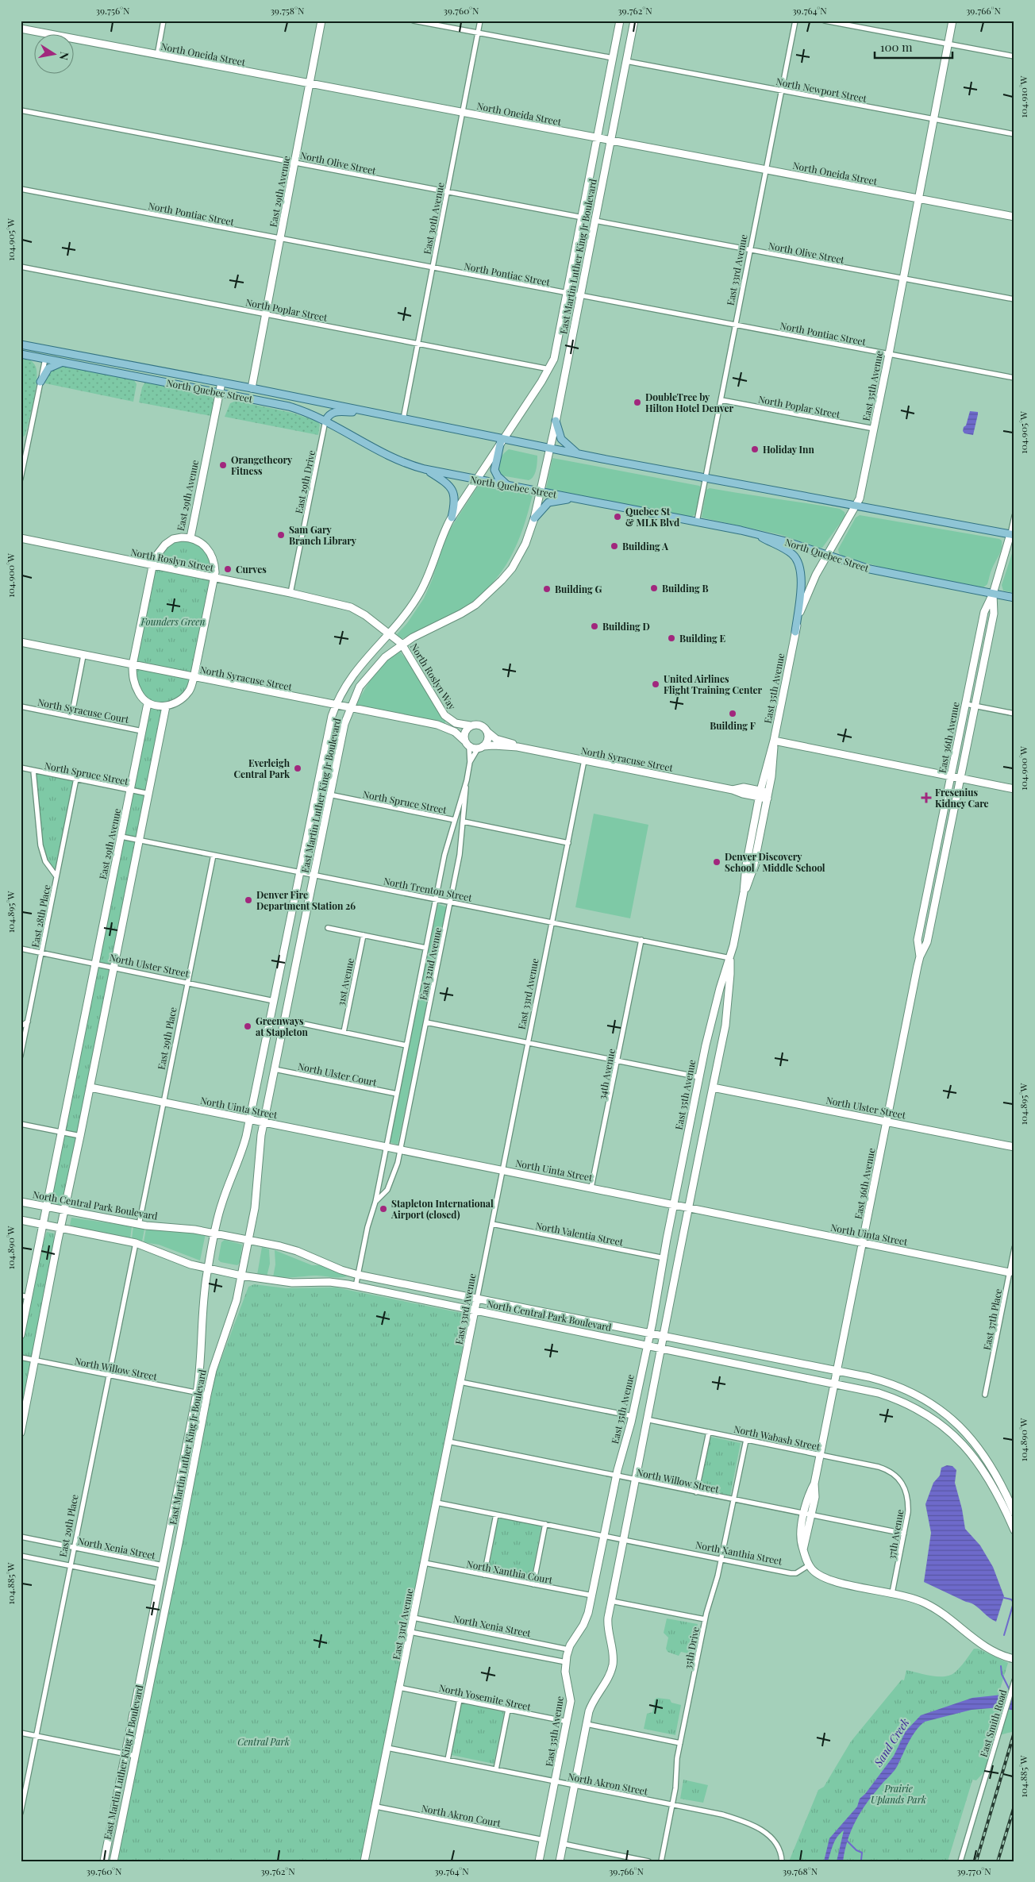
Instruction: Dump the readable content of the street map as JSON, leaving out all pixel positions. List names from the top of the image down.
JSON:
{
  "streets": {
    "main road": ["North Quebec Street"],
    "street": [
      "North Oneida Street",
      "North Newport Street",
      "North Olive Street",
      "East 29th Avenue",
      "North Pontiac Street",
      "East 30th Avenue",
      "East Martin Luther King Jr Boulevard",
      "East 33rd Avenue",
      "North Poplar Street",
      "East 35th Avenue",
      "East 29th Drive",
      "North Roslyn Street",
      "North Roslyn Way",
      "North Syracuse Street",
      "North Syracuse Court",
      "East 36th Avenue",
      "North Spruce Street",
      "North Trenton Street",
      "East 28th Place",
      "East 32nd Avenue",
      "North Ulster Street",
      "31st Avenue",
      "East 29th Place",
      "North Ulster Court",
      "34th Avenue",
      "North Uinta Street",
      "North Central Park Boulevard",
      "North Valentia Street",
      "East 37th Place",
      "North Willow Street",
      "North Wabash Street",
      "37th Avenue",
      "North Xenia Street",
      "North Xanthia Street",
      "North Xanthia Court",
      "35th Drive",
      "North Yosemite Street",
      "East Smith Road",
      "North Akron Street",
      "North Akron Court"
    ]
  },
  "crossings": [
    ["North Oneida Street", "East 29th Avenue"],
    ["North Oneida Street", "East 30th Avenue"],
    ["North Oneida Street", "East Martin Luther King Jr Boulevard"],
    ["North Oneida Street", "East 33rd Avenue"],
    ["North Oneida Street", "East 35th Avenue"],
    ["North Newport Street", "East Martin Luther King Jr Boulevard"],
    ["North Newport Street", "East 33rd Avenue"],
    ["North Newport Street", "East 35th Avenue"],
    ["North Olive Street", "East 29th Avenue"],
    ["North Olive Street", "East 30th Avenue"],
    ["North Olive Street", "East Martin Luther King Jr Boulevard"],
    ["North Olive Street", "East 33rd Avenue"],
    ["North Olive Street", "East 35th Avenue"],
    ["East 29th Avenue", "North Pontiac Street"],
    ["East 29th Avenue", "North Poplar Street"],
    ["East 29th Avenue", "North Quebec Street"],
    ["East 29th Avenue", "North Roslyn Street"],
    ["East 29th Avenue", "North Syracuse Street"],
    ["East 29th Avenue", "North Syracuse Court"],
    ["East 29th Avenue", "North Spruce Street"],
    ["East 29th Avenue", "North Trenton Street"],
    ["East 29th Avenue", "North Ulster Street"],
    ["East 29th Avenue", "North Central Park Boulevard"],
    ["North Pontiac Street", "East 30th Avenue"],
    ["North Pontiac Street", "East Martin Luther King Jr Boulevard"],
    ["North Pontiac Street", "East 33rd Avenue"],
    ["North Pontiac Street", "East 35th Avenue"],
    ["East 30th Avenue", "North Poplar Street"],
    ["East 30th Avenue", "North Quebec Street"],
    ["East Martin Luther King Jr Boulevard", "North Poplar Street"],
    ["East Martin Luther King Jr Boulevard", "North Quebec Street"],
    ["East Martin Luther King Jr Boulevard", "North Roslyn Street"],
    ["East Martin Luther King Jr Boulevard", "North Roslyn Way"],
    ["East Martin Luther King Jr Boulevard", "North Syracuse Street"],
    ["East Martin Luther King Jr Boulevard", "North Spruce Street"],
    ["East Martin Luther King Jr Boulevard", "North Trenton Street"],
    ["East Martin Luther King Jr Boulevard", "North Ulster Street"],
    ["East Martin Luther King Jr Boulevard", "North Ulster Court"],
    ["East Martin Luther King Jr Boulevard", "North Uinta Street"],
    ["East Martin Luther King Jr Boulevard", "North Central Park Boulevard"],
    ["East Martin Luther King Jr Boulevard", "North Willow Street"],
    ["East Martin Luther King Jr Boulevard", "North Xenia Street"],
    ["East 33rd Avenue", "North Poplar Street"],
    ["East 33rd Avenue", "North Quebec Street"],
    ["East 33rd Avenue", "North Syracuse Street"],
    ["East 33rd Avenue", "North Trenton Street"],
    ["East 33rd Avenue", "North Uinta Street"],
    ["East 33rd Avenue", "North Central Park Boulevard"],
    ["East 33rd Avenue", "North Valentia Street"],
    ["East 33rd Avenue", "North Willow Street"],
    ["East 33rd Avenue", "North Xenia Street"],
    ["East 33rd Avenue", "North Xanthia Street"],
    ["East 33rd Avenue", "North Xanthia Court"],
    ["East 33rd Avenue", "North Yosemite Street"],
    ["East 33rd Avenue", "North Akron Street"],
    ["East 33rd Avenue", "North Akron Court"],
    ["North Poplar Street", "East 35th Avenue"],
    ["East 35th Avenue", "North Quebec Street"],
    ["East 35th Avenue", "North Syracuse Street"],
    ["East 35th Avenue", "North Trenton Street"],
    ["East 35th Avenue", "North Ulster Street"],
    ["East 35th Avenue", "North Uinta Street"],
    ["East 35th Avenue", "North Central Park Boulevard"],
    ["East 35th Avenue", "North Valentia Street"],
    ["East 35th Avenue", "North Willow Street"],
    ["East 35th Avenue", "North Wabash Street"],
    ["East 35th Avenue", "North Xenia Street"],
    ["East 35th Avenue", "North Xanthia Street"],
    ["East 35th Avenue", "North Xanthia Court"],
    ["East 35th Avenue", "North Yosemite Street"],
    ["East 35th Avenue", "North Akron Street"],
    ["East 35th Avenue", "North Akron Court"],
    ["North Quebec Street", "East 29th Drive"],
    ["North Quebec Street", "East 36th Avenue"],
    ["East 29th Drive", "North Roslyn Street"],
    ["North Roslyn Street", "North Roslyn Way"],
    ["North Roslyn Way", "North Syracuse Street"],
    ["North Roslyn Way", "East 32nd Avenue"],
    ["North Syracuse Street", "East 32nd Avenue"],
    ["East 36th Avenue", "North Ulster Street"],
    ["East 36th Avenue", "North Uinta Street"],
    ["East 36th Avenue", "North Central Park Boulevard"],
    ["East 36th Avenue", "North Willow Street"],
    ["East 36th Avenue", "North Wabash Street"],
    ["East 36th Avenue", "North Xanthia Street"],
    ["North Spruce Street", "East 28th Place"],
    ["North Spruce Street", "East 32nd Avenue"],
    ["North Trenton Street", "East 32nd Avenue"],
    ["North Trenton Street", "East 29th Place"],
    ["North Trenton Street", "34th Avenue"],
    ["East 28th Place", "North Ulster Street"],
    ["East 32nd Avenue", "North Ulster Court"],
    ["East 32nd Avenue", "North Uinta Street"],
    ["East 32nd Avenue", "North Central Park Boulevard"],
    ["North Ulster Street", "East 29th Place"],
    ["East 29th Place", "North Uinta Street"],
    ["East 29th Place", "North Central Park Boulevard"],
    ["East 29th Place", "North Willow Street"],
    ["East 29th Place", "North Xenia Street"],
    ["34th Avenue", "North Uinta Street"],
    ["North Uinta Street", "East 37th Place"],
    ["North Willow Street", "37th Avenue"],
    ["North Willow Street", "35th Drive"],
    ["North Wabash Street", "37th Avenue"],
    ["North Wabash Street", "35th Drive"],
    ["North Xanthia Street", "35th Drive"],
    ["35th Drive", "North Akron Street"]
  ],
  "water": ["Sand Creek"],
  "parks": ["Founders Green", "Central Park", "Prairie Uplands Park"],
  "places": {
    "other": [
      "DoubleTree by Hilton Hotel Denver",
      "Holiday Inn",
      "Orangetheory Fitness",
      "Quebec St & MLK Blvd",
      "Sam Gary Branch Library",
      "Building A",
      "Curves",
      "Building B",
      "Building G",
      "Building D",
      "Building E",
      "United Airlines Flight Training Center",
      "Building F",
      "Everleigh Central Park",
      "Denver Discovery School / Middle School",
      "Denver Fire Department Station 26",
      "Greenways at Stapleton",
      "Stapleton International Airport (closed)"
    ],
    "health": ["Fresenius Kidney Care"]
  },
  "scale_bar": "100 m",
  "north": "right",
  "coordinates": [
    "39.756°N",
    "39.758°N",
    "39.760°N",
    "39.762°N",
    "39.764°N",
    "39.766°N",
    "104.910°W",
    "104.905°W",
    "104.900°W",
    "104.895°W",
    "104.890°W",
    "104.885°W",
    "39.768°N",
    "39.770°N"
  ]
}
